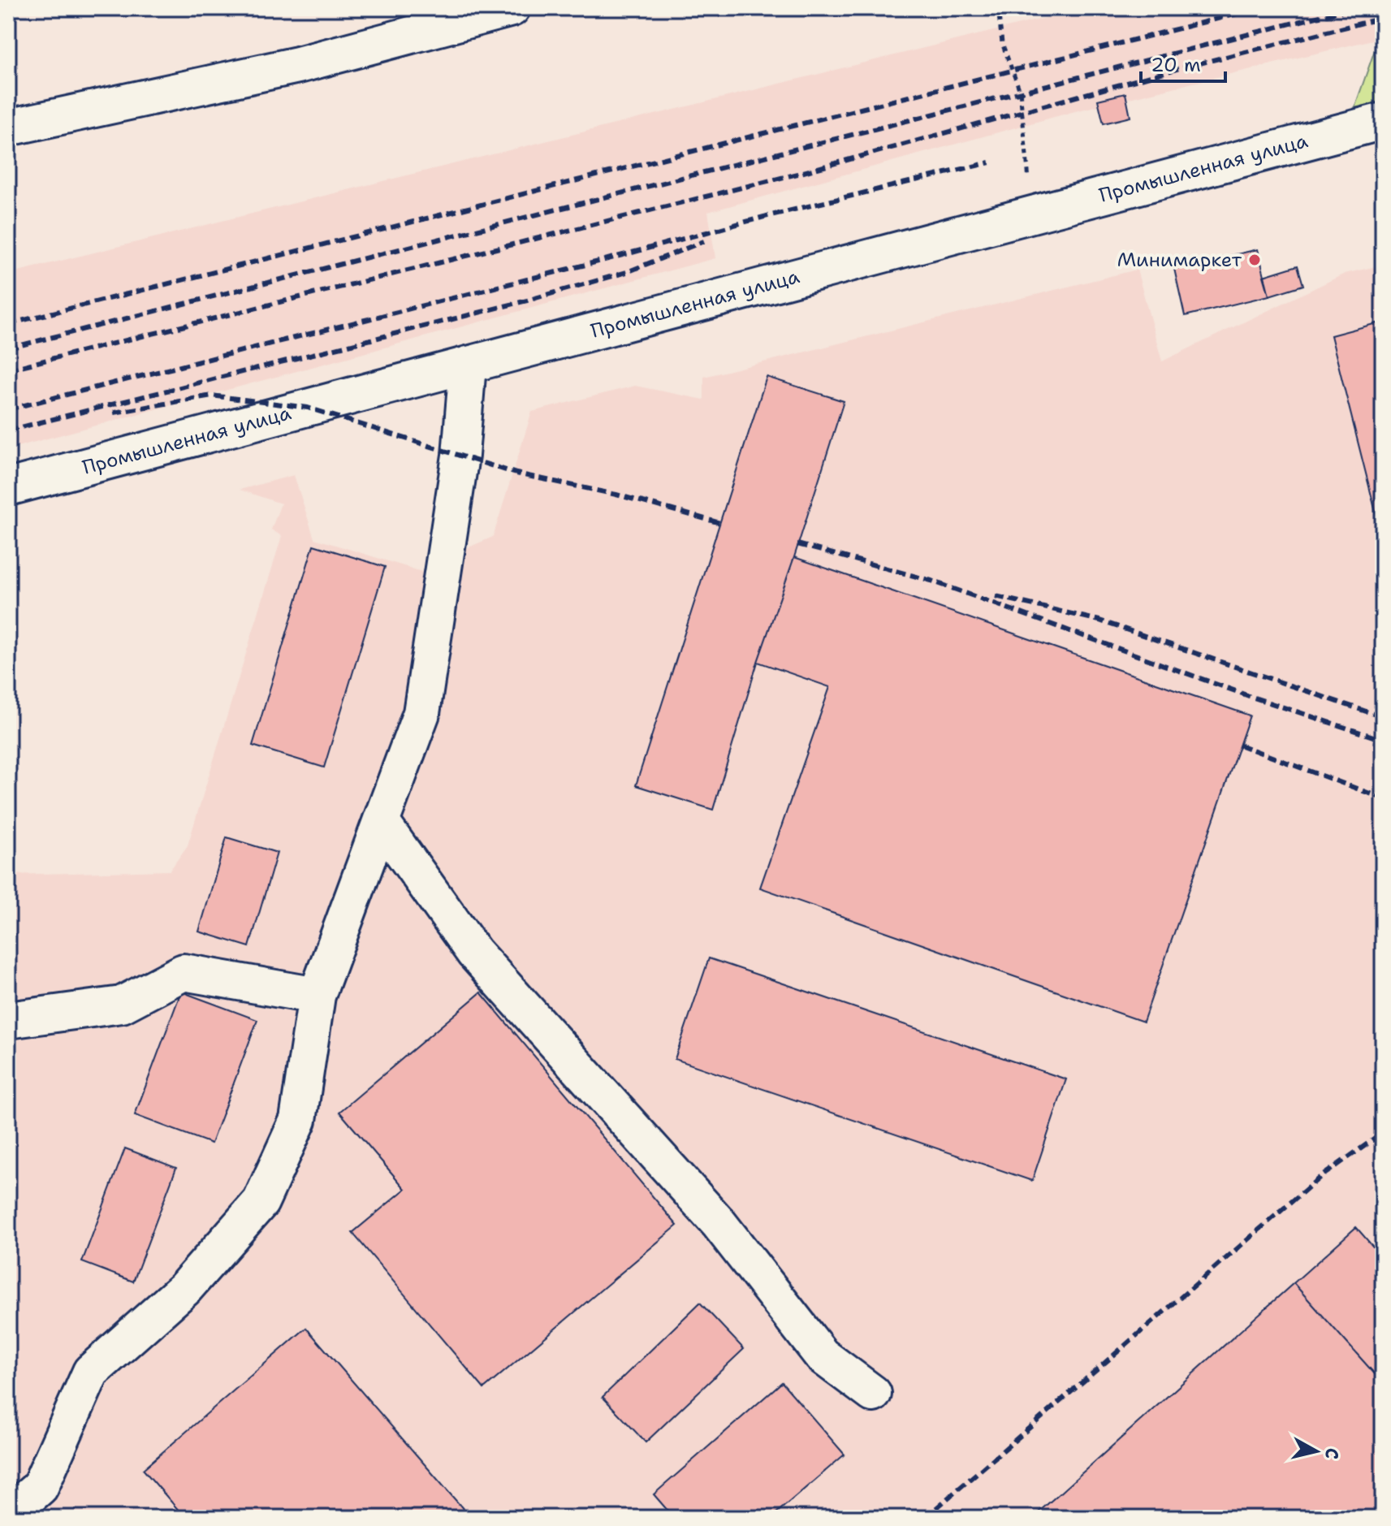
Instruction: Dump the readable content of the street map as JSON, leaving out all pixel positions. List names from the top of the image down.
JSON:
{
  "streets": {
    "street": ["Промышленная улица"]
  },
  "places": ["Минимаркет"],
  "scale_bar": "20 m",
  "north": "right"
}
